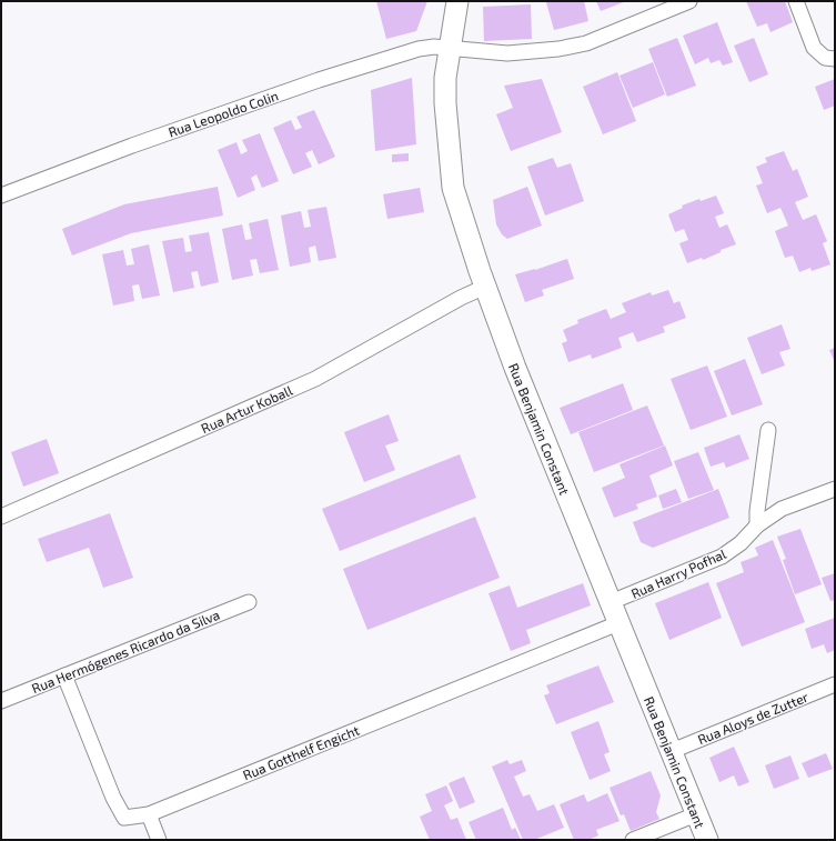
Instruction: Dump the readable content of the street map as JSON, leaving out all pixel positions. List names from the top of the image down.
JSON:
{
  "streets": {
    "main road": ["Rua Benjamin Constant"],
    "street": [
      "Rua Leopoldo Colin",
      "Rua Artur Koball",
      "Rua Harry Pofhal",
      "Rua Hermógenes Ricardo da Silva",
      "Rua Aloys de Zutter",
      "Rua Gotthelf Engicht"
    ]
  },
  "crossings": [
    ["Rua Leopoldo Colin", "Rua Benjamin Constant"],
    ["Rua Artur Koball", "Rua Benjamin Constant"],
    ["Rua Benjamin Constant", "Rua Harry Pofhal"],
    ["Rua Benjamin Constant", "Rua Aloys de Zutter"],
    ["Rua Benjamin Constant", "Rua Gotthelf Engicht"],
    ["Rua Hermógenes Ricardo da Silva", "Rua Gotthelf Engicht"]
  ]
}
